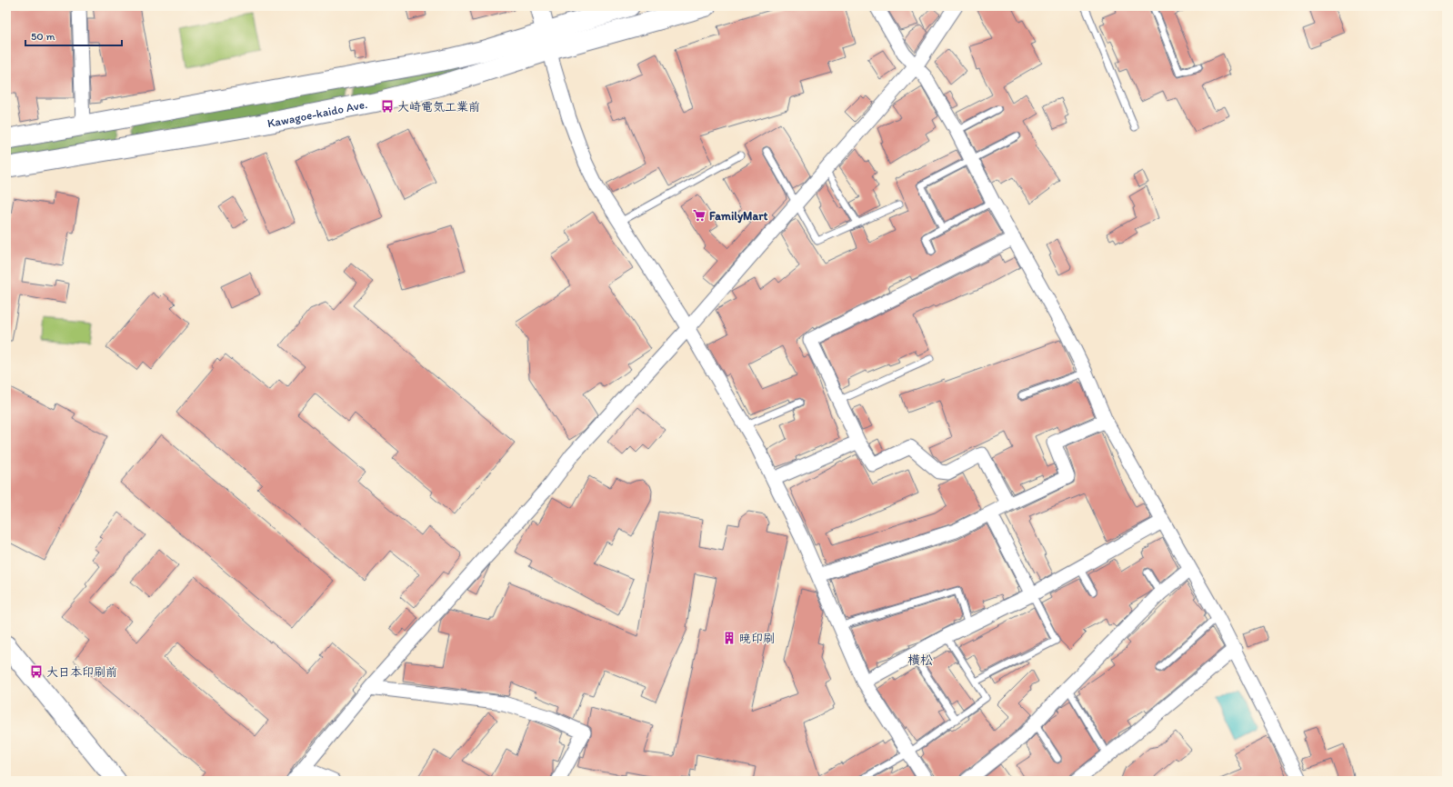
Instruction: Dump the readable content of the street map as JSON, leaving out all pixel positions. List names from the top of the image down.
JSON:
{
  "streets": {
    "highway": ["Kawagoe-kaido Ave."]
  },
  "districts": ["横松"],
  "places": {
    "bus stop": ["大崎電気工業前", "大日本印刷前"],
    "supermarket": ["FamilyMart"],
    "building": ["暁印刷"]
  },
  "scale_bar": "50 m"
}
